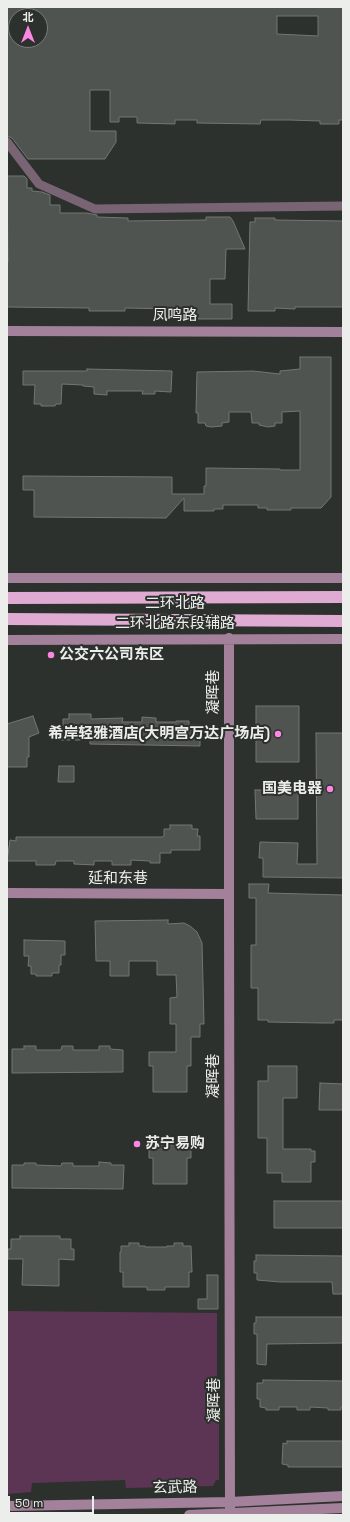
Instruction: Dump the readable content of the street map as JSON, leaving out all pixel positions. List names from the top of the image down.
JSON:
{
  "streets": {
    "highway": ["二环北路"],
    "street": [
      "凤鸣路",
      "二环北路东段辅路",
      "凝晖巷",
      "延和东巷",
      "玄武路"
    ]
  },
  "crossings": [
    ["二环北路东段辅路", "凝晖巷"],
    ["凝晖巷", "延和东巷"],
    ["凝晖巷", "玄武路"]
  ],
  "places": [
    "公交六公司东区",
    "希岸轻雅酒店(大明宫万达广场店)",
    "国美电器",
    "苏宁易购"
  ],
  "scale_bar": "50 m",
  "north": "top"
}
